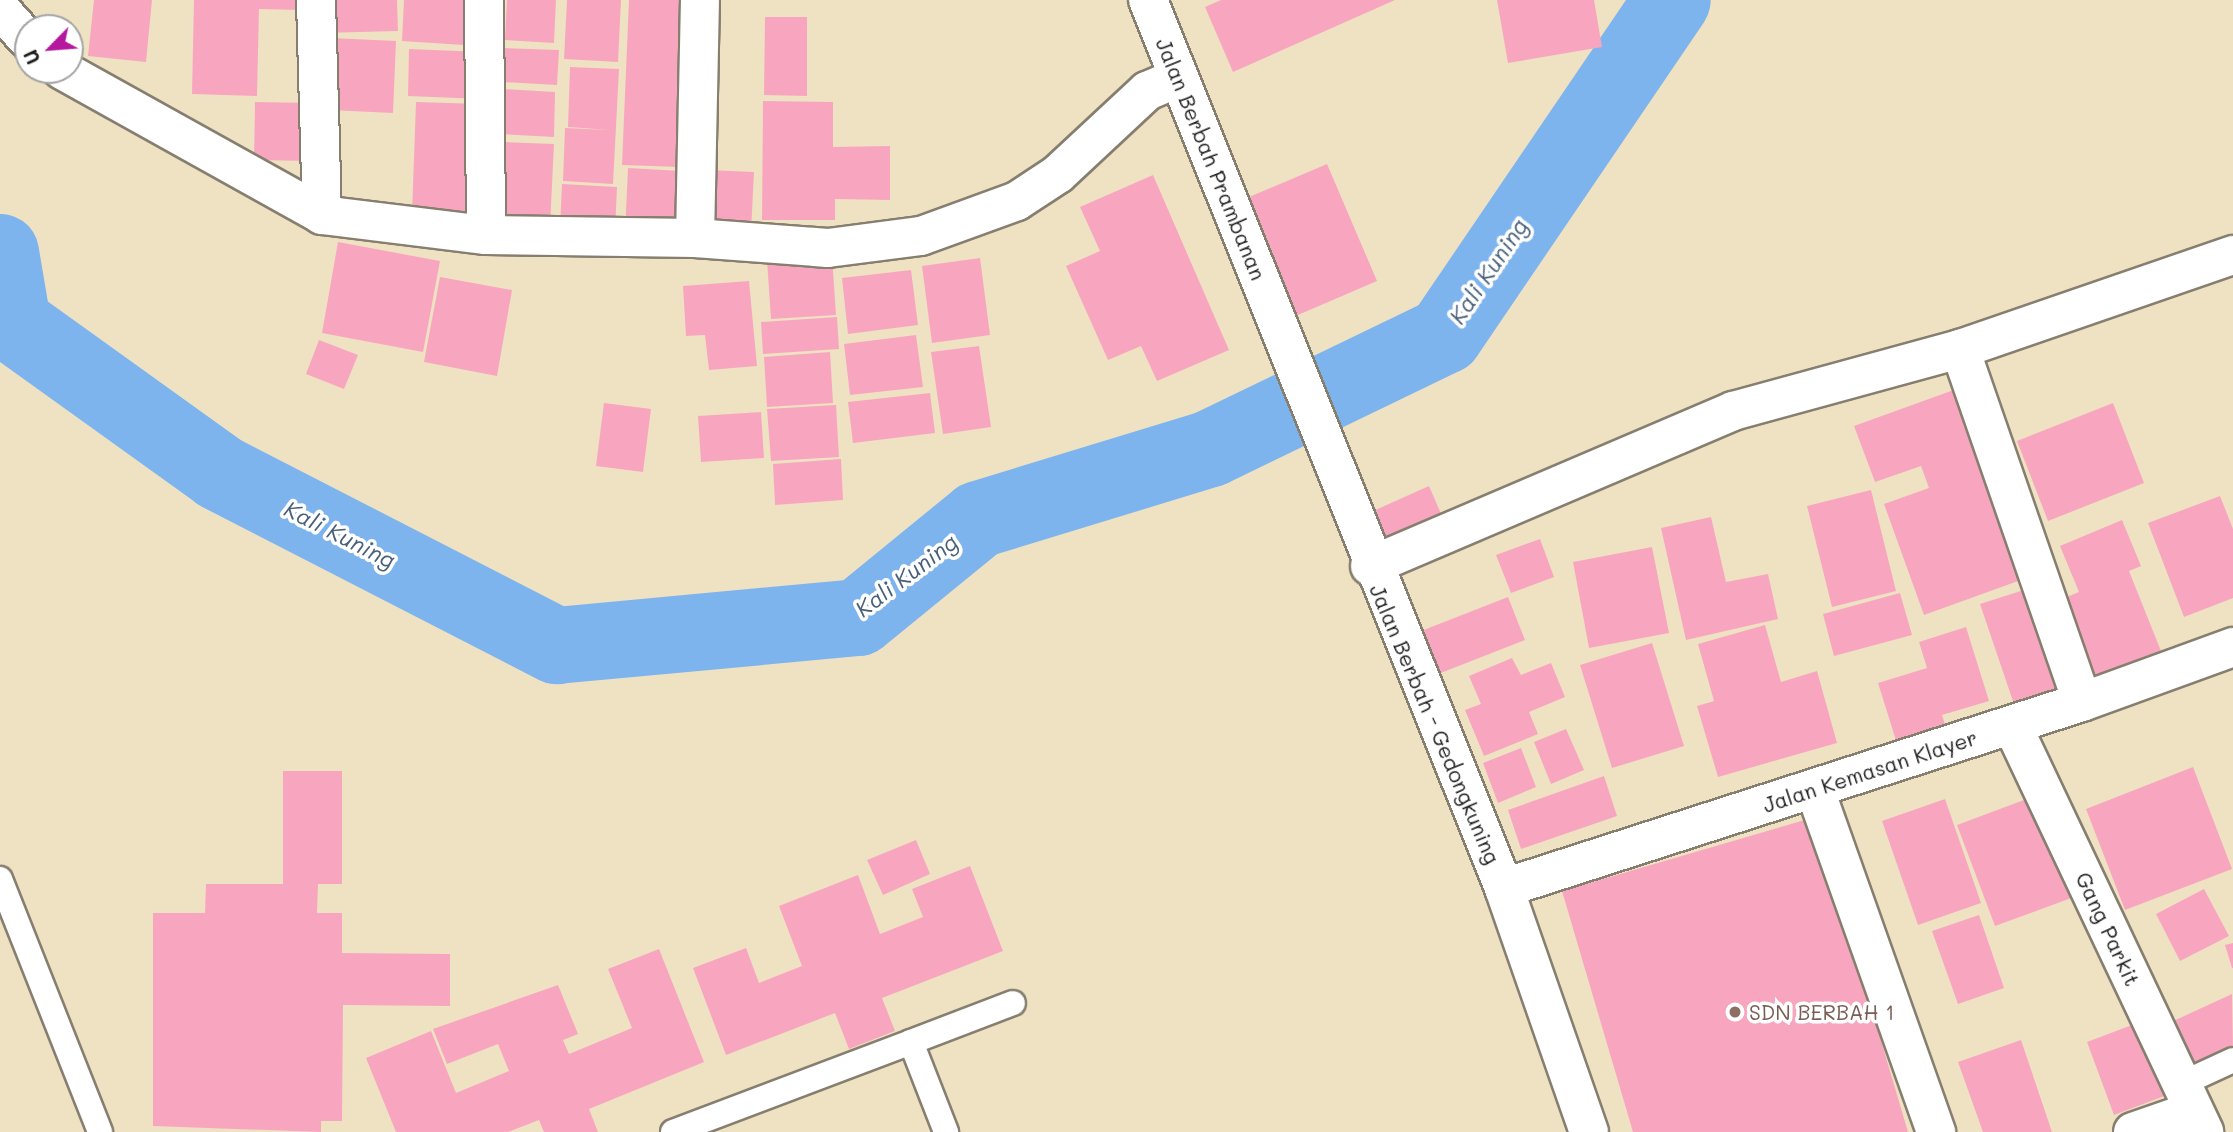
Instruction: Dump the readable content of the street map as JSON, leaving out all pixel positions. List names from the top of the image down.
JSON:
{
  "streets": {
    "street": [
      "Jalan Berbah Prambanan",
      "Jalan Berbah - Gedongkuning",
      "Jalan Kemasan Klayer",
      "Gang Parkit"
    ]
  },
  "crossings": [
    ["Jalan Berbah Prambanan", "Jalan Berbah - Gedongkuning"],
    ["Jalan Berbah - Gedongkuning", "Jalan Kemasan Klayer"],
    ["Jalan Kemasan Klayer", "Gang Parkit"]
  ],
  "water": ["Kali Kuning"],
  "places": ["SDN BERBAH 1"],
  "north": "bottom left"
}
